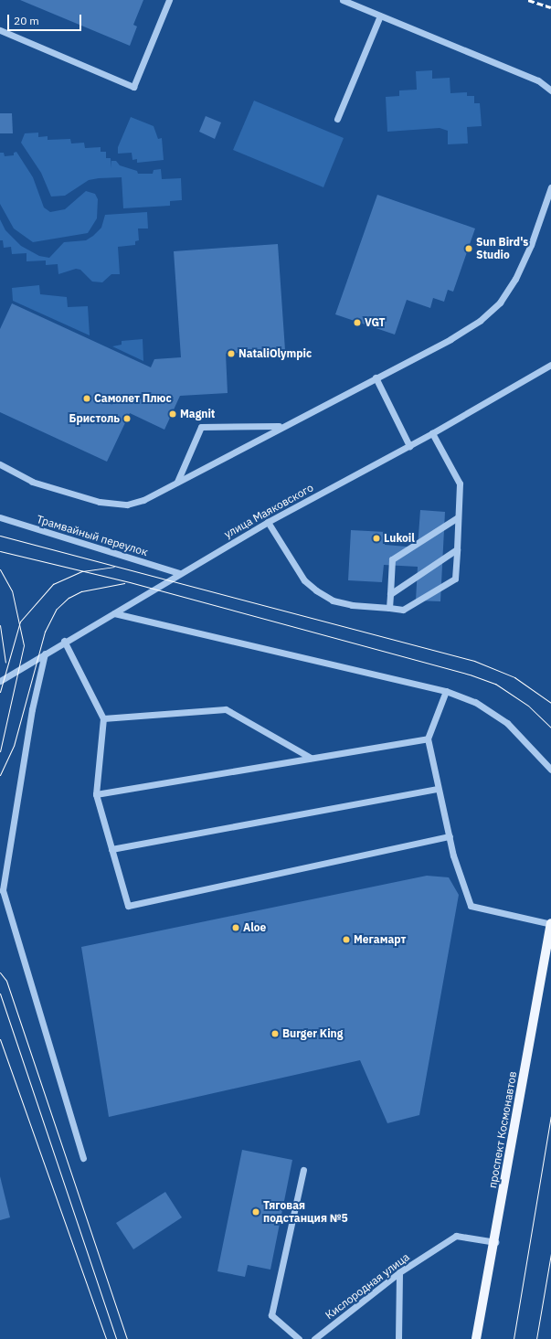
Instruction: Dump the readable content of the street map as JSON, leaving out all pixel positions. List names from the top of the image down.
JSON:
{
  "streets": {
    "main road": ["проспект Космонавтов"],
    "street": ["улица Маяковского", "Трамвайный переулок", "Кислородная улица"]
  },
  "crossings": [
    ["улица Маяковского", "Трамвайный переулок"],
    ["проспект Космонавтов", "Кислородная улица"]
  ],
  "places": [
    "Sun Bird's Studio",
    "VGT",
    "NataliOlympic",
    "Самолет Плюс",
    "Magnit",
    "Бристоль",
    "Lukoil",
    "Aloe",
    "Мегамарт",
    "Burger King",
    "Тяговая подстанция №5"
  ],
  "scale_bar": "20 m"
}
